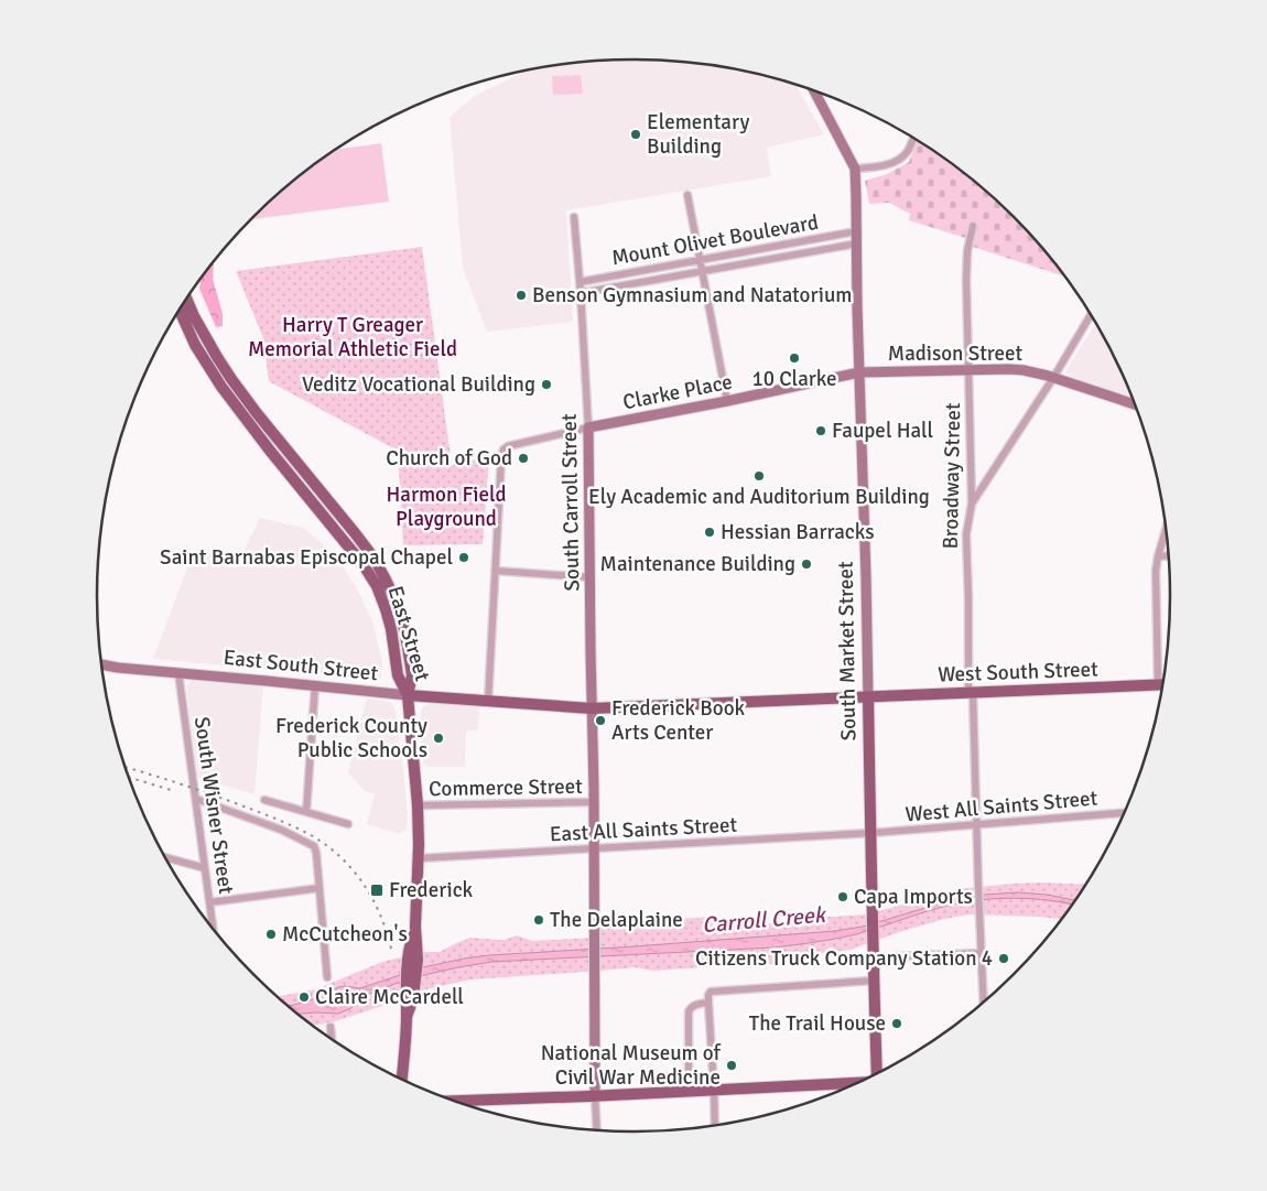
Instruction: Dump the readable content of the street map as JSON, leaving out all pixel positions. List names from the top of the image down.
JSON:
{
  "streets": {
    "main road": [
      "East Street",
      "South Market Street",
      "East South Street",
      "West South Street"
    ],
    "street": [
      "Mount Olivet Boulevard",
      "Madison Street",
      "Clarke Place",
      "Broadway Street",
      "South Carroll Street",
      "Commerce Street",
      "South Wisner Street",
      "West All Saints Street",
      "East All Saints Street"
    ]
  },
  "crossings": [
    ["Mount Olivet Boulevard", "South Carroll Street"],
    ["Mount Olivet Boulevard", "South Market Street"],
    ["Madison Street", "Clarke Place"],
    ["Madison Street", "Broadway Street"],
    ["Madison Street", "South Market Street"],
    ["Clarke Place", "South Carroll Street"],
    ["Clarke Place", "South Market Street"],
    ["Broadway Street", "West South Street"],
    ["Broadway Street", "West All Saints Street"],
    ["South Carroll Street", "East South Street"],
    ["South Carroll Street", "Commerce Street"],
    ["South Carroll Street", "East All Saints Street"],
    ["East Street", "East South Street"],
    ["South Market Street", "East South Street"],
    ["South Market Street", "West South Street"],
    ["South Market Street", "West All Saints Street"],
    ["South Market Street", "East All Saints Street"],
    ["East South Street", "West South Street"],
    ["East South Street", "South Wisner Street"],
    ["West All Saints Street", "East All Saints Street"]
  ],
  "water": ["Carroll Creek"],
  "parks": ["Harry T Greager Memorial Athletic Field", "Harmon Field Playground"],
  "places": {
    "other": [
      "Elementary Building",
      "Benson Gymnasium and Natatorium",
      "10 Clarke",
      "Veditz Vocational Building",
      "Faupel Hall",
      "Church of God",
      "Ely Academic and Auditorium Building",
      "Hessian Barracks",
      "Saint Barnabas Episcopal Chapel",
      "Maintenance Building",
      "Frederick Book Arts Center",
      "Frederick County Public Schools",
      "Capa Imports",
      "The Delaplaine",
      "McCutcheon's",
      "Citizens Truck Company Station 4",
      "Claire McCardell",
      "The Trail House",
      "National Museum of Civil War Medicine"
    ],
    "transit": ["Frederick"]
  }
}
